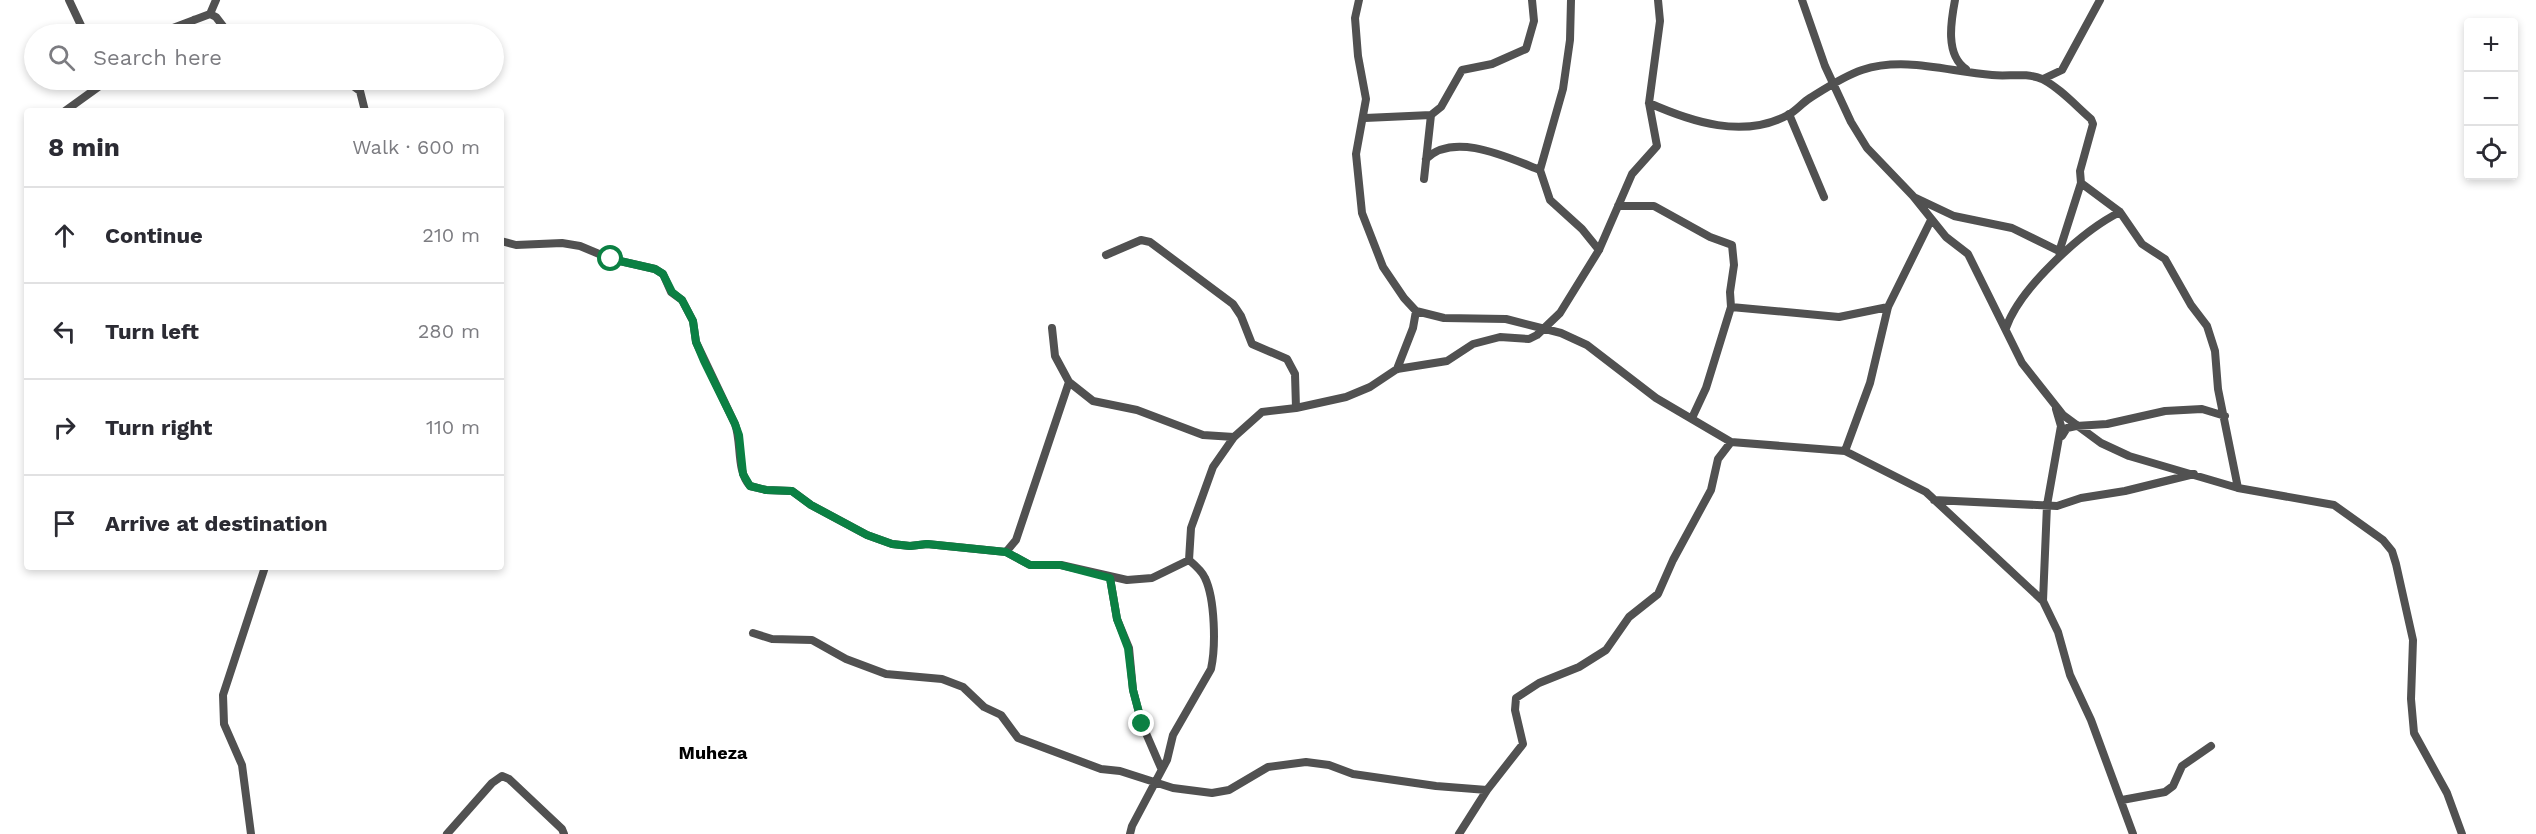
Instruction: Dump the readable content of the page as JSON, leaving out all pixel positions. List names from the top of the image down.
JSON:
{
  "districts": ["Muheza"],
  "page": {
    "map_buttons": ["+", "−"],
    "search": "Search here",
    "heading": ["8 min", "Walk · 600 m"],
    "list": [
      ["Continue", "210 m"],
      ["Turn left", "280 m"],
      ["Turn right", "110 m"],
      "Arrive at destination"
    ]
  }
}
